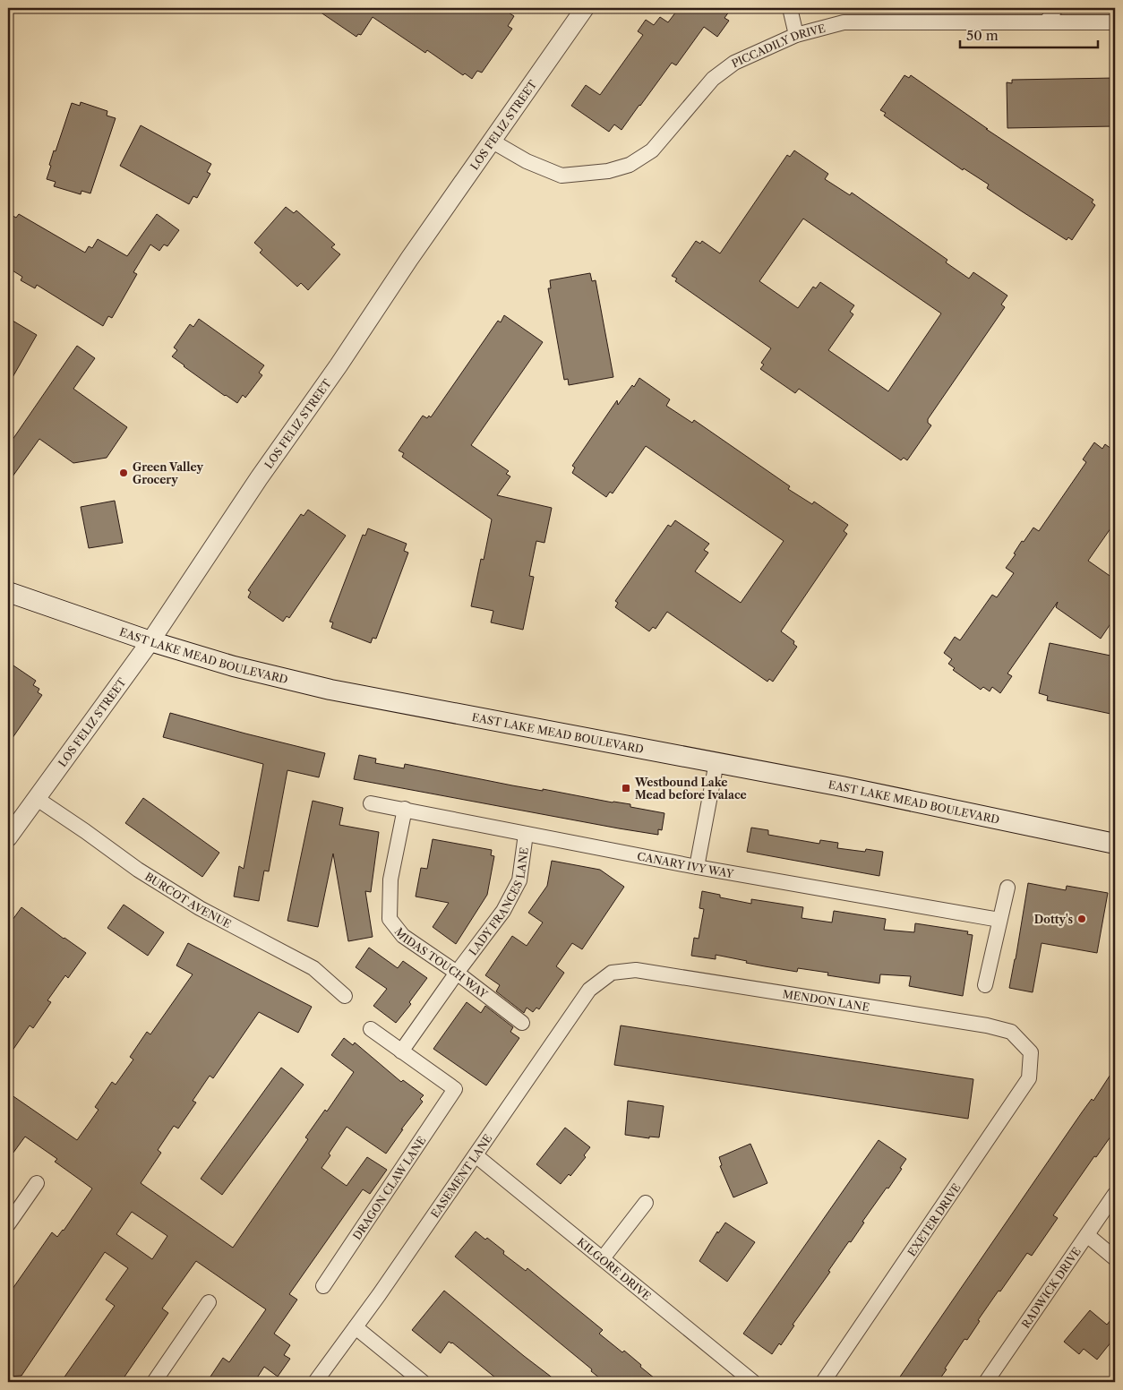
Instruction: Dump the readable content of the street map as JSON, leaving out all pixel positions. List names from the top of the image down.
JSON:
{
  "streets": {
    "main road": ["EAST LAKE MEAD BOULEVARD"],
    "street": [
      "PICCADILY DRIVE",
      "LOS FELIZ STREET",
      "CANARY IVY WAY",
      "LADY FRANCES LANE",
      "BURCOT AVENUE",
      "MIDAS TOUCH WAY",
      "MENDON LANE",
      "EASEMENT LANE",
      "DRAGON CLAW LANE",
      "EXETER DRIVE",
      "KILGORE DRIVE",
      "RADWICK DRIVE"
    ]
  },
  "crossings": [
    ["PICCADILY DRIVE", "LOS FELIZ STREET"],
    ["LOS FELIZ STREET", "EAST LAKE MEAD BOULEVARD"],
    ["LOS FELIZ STREET", "BURCOT AVENUE"],
    ["CANARY IVY WAY", "LADY FRANCES LANE"],
    ["CANARY IVY WAY", "MIDAS TOUCH WAY"],
    ["LADY FRANCES LANE", "MIDAS TOUCH WAY"],
    ["LADY FRANCES LANE", "DRAGON CLAW LANE"],
    ["MENDON LANE", "EASEMENT LANE"],
    ["MENDON LANE", "EXETER DRIVE"],
    ["EASEMENT LANE", "KILGORE DRIVE"]
  ],
  "places": {
    "other": ["Green Valley Grocery", "Dotty's"],
    "transit": ["Westbound Lake Mead before Ivalace"]
  },
  "scale_bar": "50 m"
}
